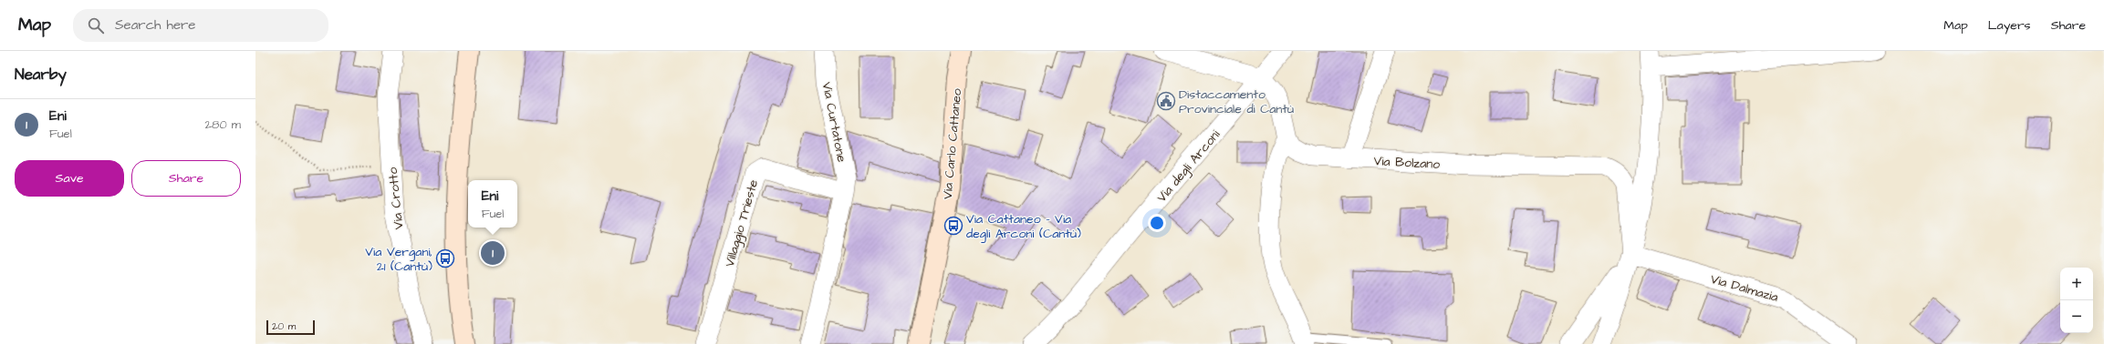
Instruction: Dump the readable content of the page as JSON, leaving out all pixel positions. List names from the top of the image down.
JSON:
{
  "streets": {
    "street": [
      "Via Curtatone",
      "Via Carlo Cattaneo",
      "Via Bolzano",
      "Via degli Arconi",
      "Via Crotto",
      "Villaggio Trieste",
      "Via Dalmazia"
    ]
  },
  "crossings": [
    ["Via Curtatone", "Villaggio Trieste"],
    ["Via Bolzano", "Via Dalmazia"]
  ],
  "places": {
    "public building": ["Distaccamento Provinciale di Cantù"],
    "bus stop": ["Via Cattaneo - Via degli Arconi (Cantù)", "Via Vergani, 21 (Cantù)"]
  },
  "scale_bar": "20 m",
  "page": {
    "header": "Map",
    "search": "Search here",
    "nav": ["Map", "Layers", "Share"],
    "heading": "Nearby",
    "list": [
      {
        "mark": "1",
        "name": "Eni",
        "note": "Fuel",
        "value": "280 m"
      }
    ],
    "buttons": ["Save", "Share"],
    "popup": ["Eni", "Fuel"],
    "pins": "1",
    "map_buttons": ["+", "−"],
    "scale": "20 m"
  }
}
